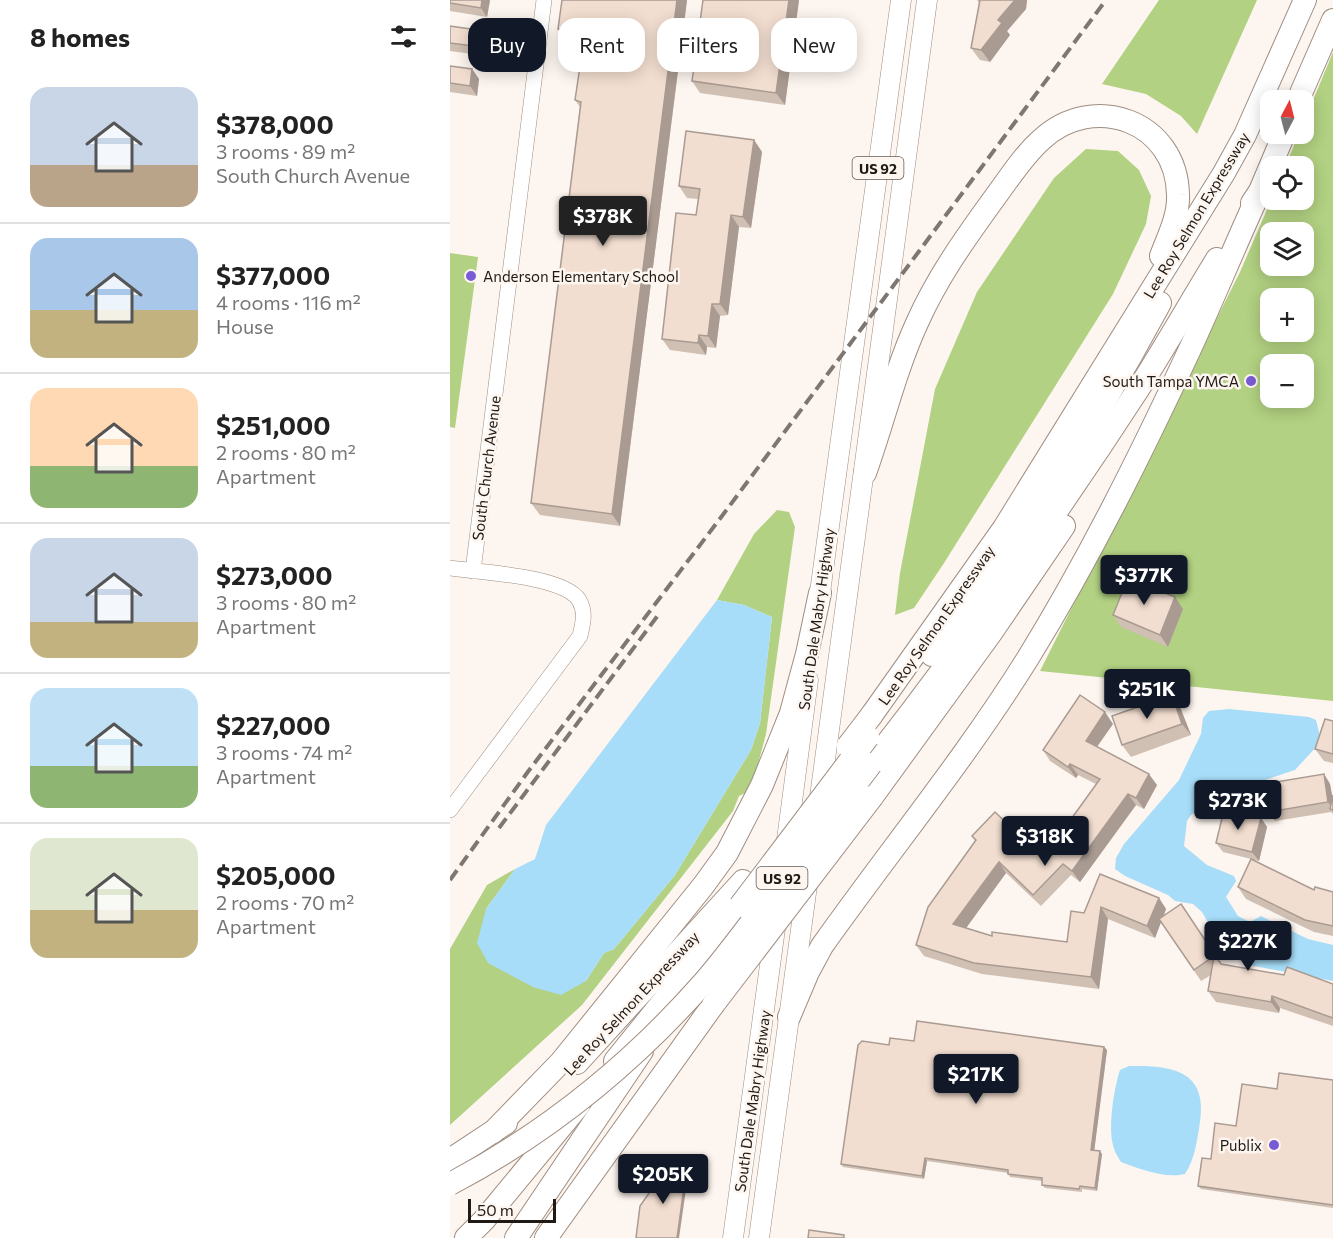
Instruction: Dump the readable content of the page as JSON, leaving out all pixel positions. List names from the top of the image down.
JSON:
{
  "streets": {
    "highway": ["Lee Roy Selmon Expressway"],
    "main road": ["US 92", "South Dale Mabry Highway"],
    "street": ["South Church Avenue"]
  },
  "places": ["Anderson Elementary School", "South Tampa YMCA", "Publix"],
  "scale_bar": "50 m",
  "north": "top",
  "page": {
    "heading": "8 homes",
    "chip": [
      "Buy",
      "Rent",
      "Filters",
      "New"
    ],
    "list": [
      {
        "name": "$378,000",
        "note": "3 rooms · 89 m² · South Church Avenue"
      },
      {
        "name": "$377,000",
        "note": "4 rooms · 116 m² · House"
      },
      {
        "name": "$251,000",
        "note": "2 rooms · 80 m² · Apartment"
      },
      {
        "name": "$273,000",
        "note": "3 rooms · 80 m² · Apartment"
      },
      {
        "name": "$227,000",
        "note": "3 rooms · 74 m² · Apartment"
      },
      {
        "name": "$205,000",
        "note": "2 rooms · 70 m² · Apartment"
      }
    ],
    "map_buttons": ["+", "−"],
    "price": [
      "$378K",
      "$377K",
      "$251K",
      "$273K",
      "$318K",
      "$227K",
      "$217K",
      "$205K"
    ],
    "scale": "50 m"
  }
}
